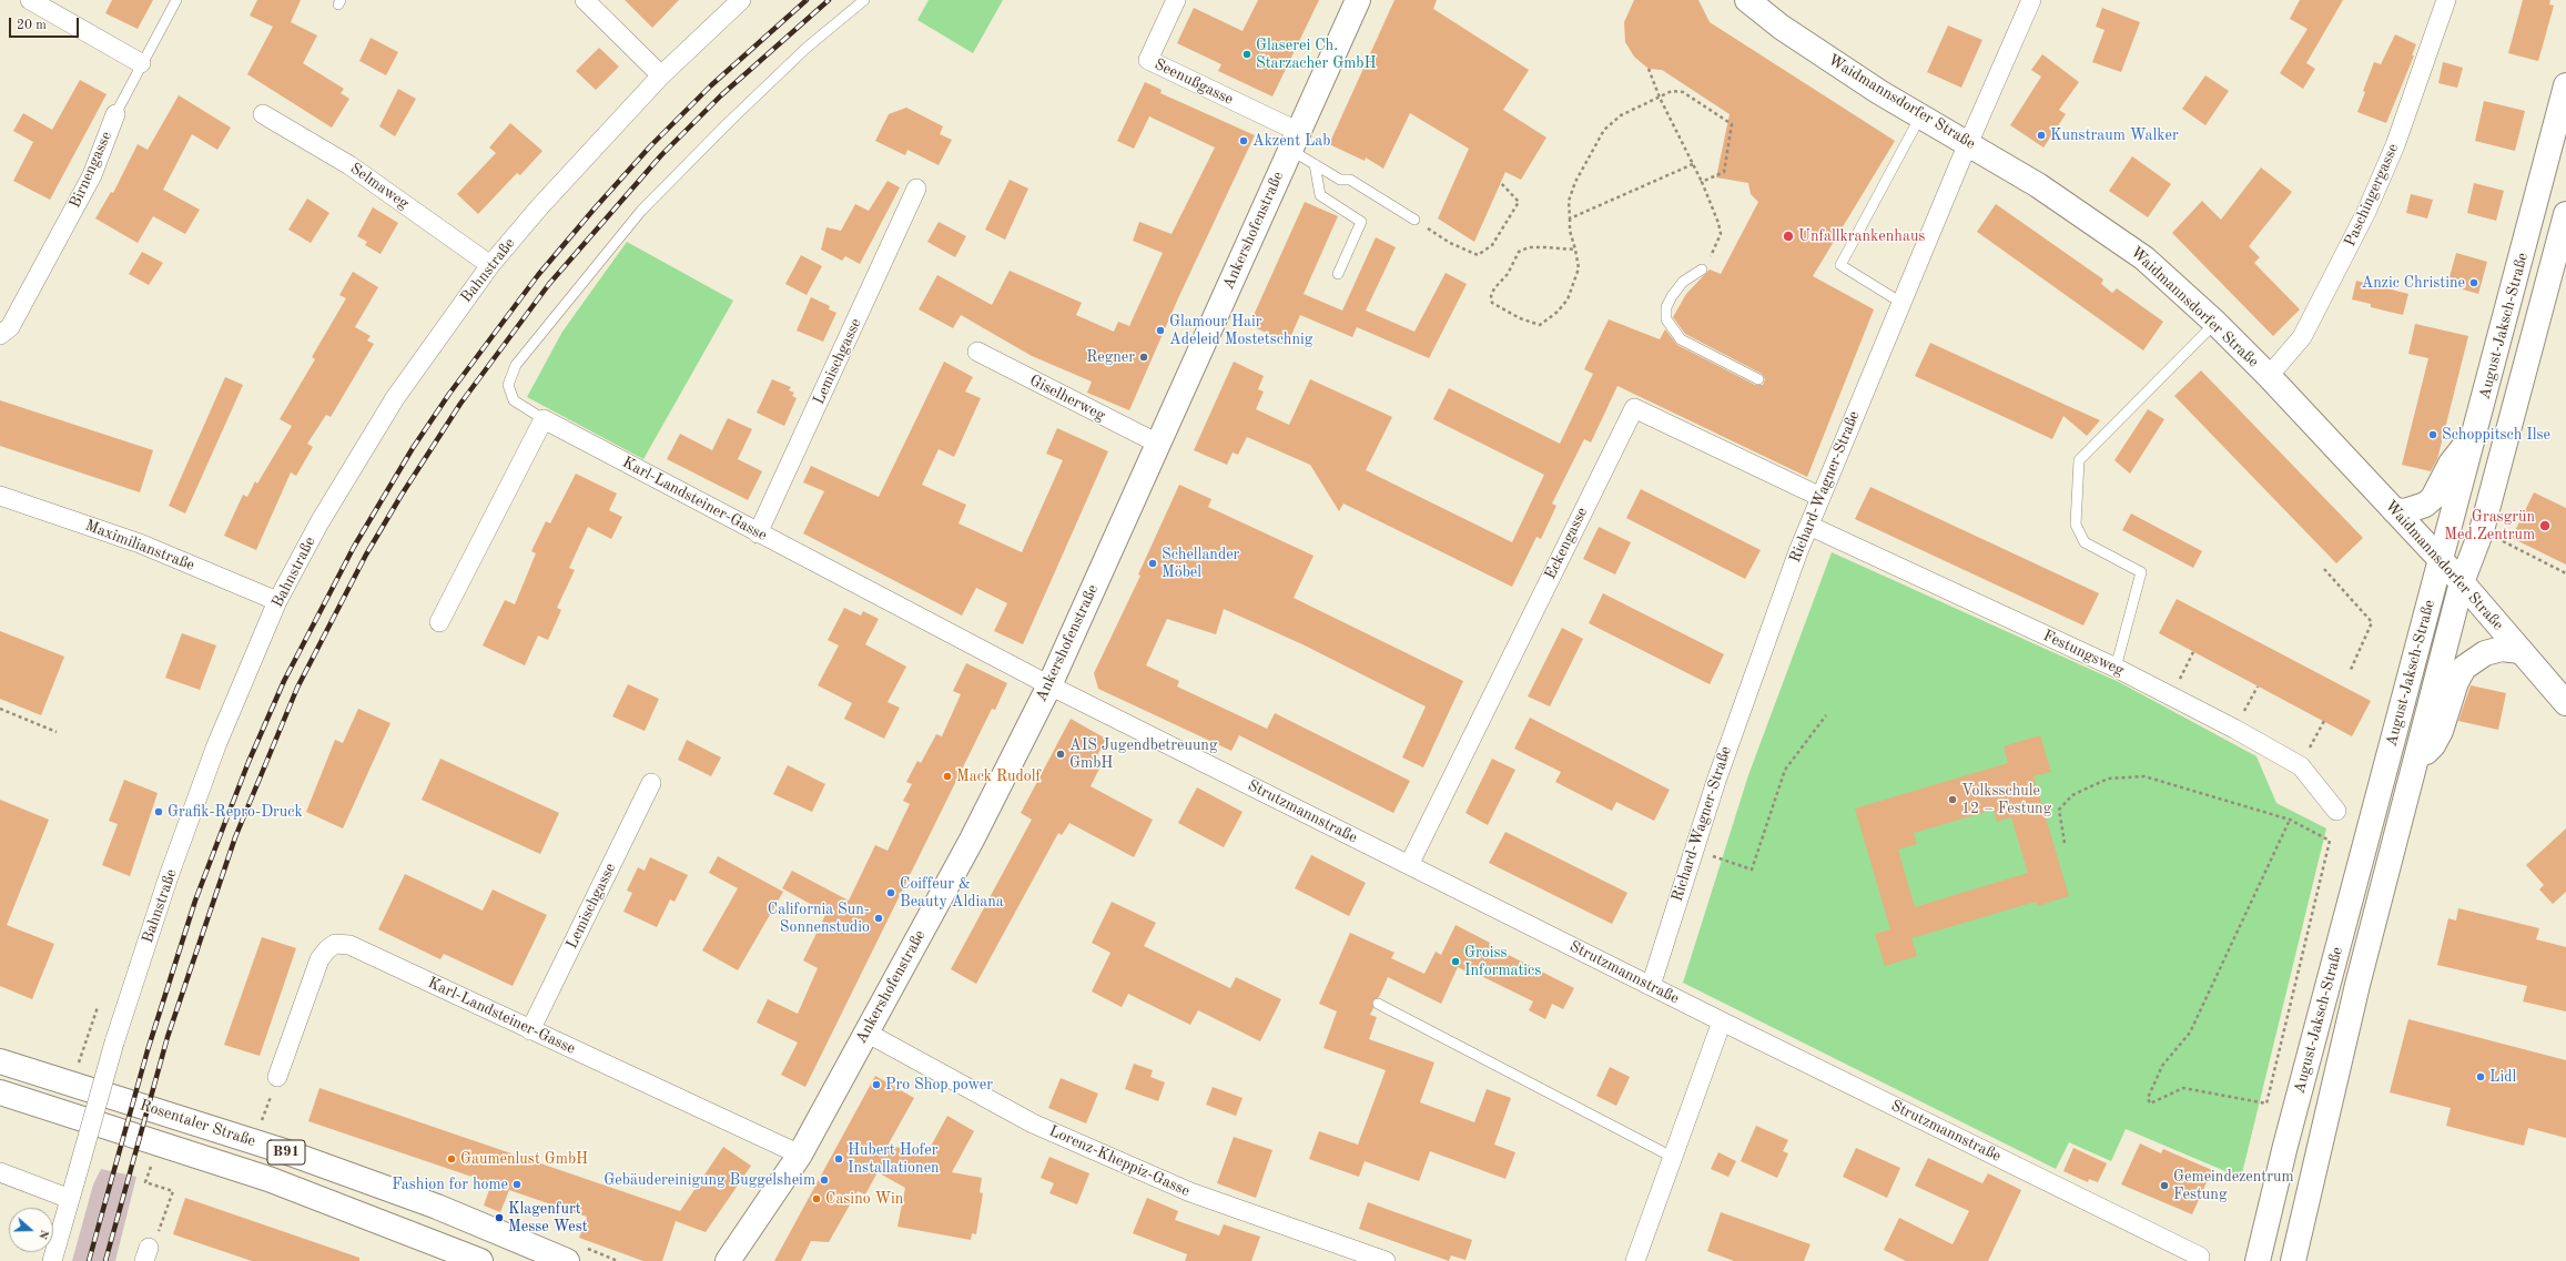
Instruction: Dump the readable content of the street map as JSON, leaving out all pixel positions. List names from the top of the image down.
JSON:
{
  "streets": {
    "main road": [
      "Waidmannsdorfer Straße",
      "Ankershofenstraße",
      "August-Jaksch-Straße",
      "Rosentaler Straße",
      "B91"
    ],
    "street": [
      "Seenußgasse",
      "Birnengasse",
      "Selmaweg",
      "Paschingergasse",
      "Bahnstraße",
      "Lemischgasse",
      "Giselherweg",
      "Richard-Wagner-Straße",
      "Karl-Landsteiner-Gasse",
      "Eckengasse",
      "Maximilianstraße",
      "Festungsweg",
      "Strutzmannstraße",
      "Lorenz-Kheppiz-Gasse"
    ]
  },
  "crossings": [
    ["Seenußgasse", "Ankershofenstraße"],
    ["Waidmannsdorfer Straße", "Paschingergasse"],
    ["Waidmannsdorfer Straße", "August-Jaksch-Straße"],
    ["Waidmannsdorfer Straße", "Richard-Wagner-Straße"],
    ["Selmaweg", "Bahnstraße"],
    ["Ankershofenstraße", "Giselherweg"],
    ["Ankershofenstraße", "Karl-Landsteiner-Gasse"],
    ["Ankershofenstraße", "Strutzmannstraße"],
    ["Ankershofenstraße", "Lorenz-Kheppiz-Gasse"],
    ["Bahnstraße", "Maximilianstraße"],
    ["Lemischgasse", "Karl-Landsteiner-Gasse"],
    ["Richard-Wagner-Straße", "Eckengasse"],
    ["Richard-Wagner-Straße", "Festungsweg"],
    ["Richard-Wagner-Straße", "Strutzmannstraße"],
    ["Karl-Landsteiner-Gasse", "Strutzmannstraße"],
    ["Eckengasse", "Strutzmannstraße"]
  ],
  "places": [
    "Glaserei Ch. Starzacher GmbH",
    "Kunstraum Walker",
    "Akzent Lab",
    "Unfallkrankenhaus",
    "Anzic Christine",
    "Glamour Hair Adeleid Mostetschnig",
    "Regner",
    "Schoppitsch Ilse",
    "Grasgrün Med.Zentrum",
    "Schellander Möbel",
    "AIS Jugendbetreuung GmbH",
    "Mack Rudolf",
    "Volksschule 12 – Festung",
    "Grafik-Repro-Druck",
    "Coiffeur & Beauty Aldiana",
    "California Sun- Sonnenstudio",
    "Groiss Informatics",
    "Lidl",
    "Pro Shop power",
    "Gaumenlust GmbH",
    "Hubert Hofer Installationen",
    "Gebäudereinigung Buggelsheim",
    "Fashion for home",
    "Gemeindezentrum Festung",
    "Casino Win",
    "Klagenfurt Messe West"
  ],
  "scale_bar": "20 m",
  "north": "right"
}
